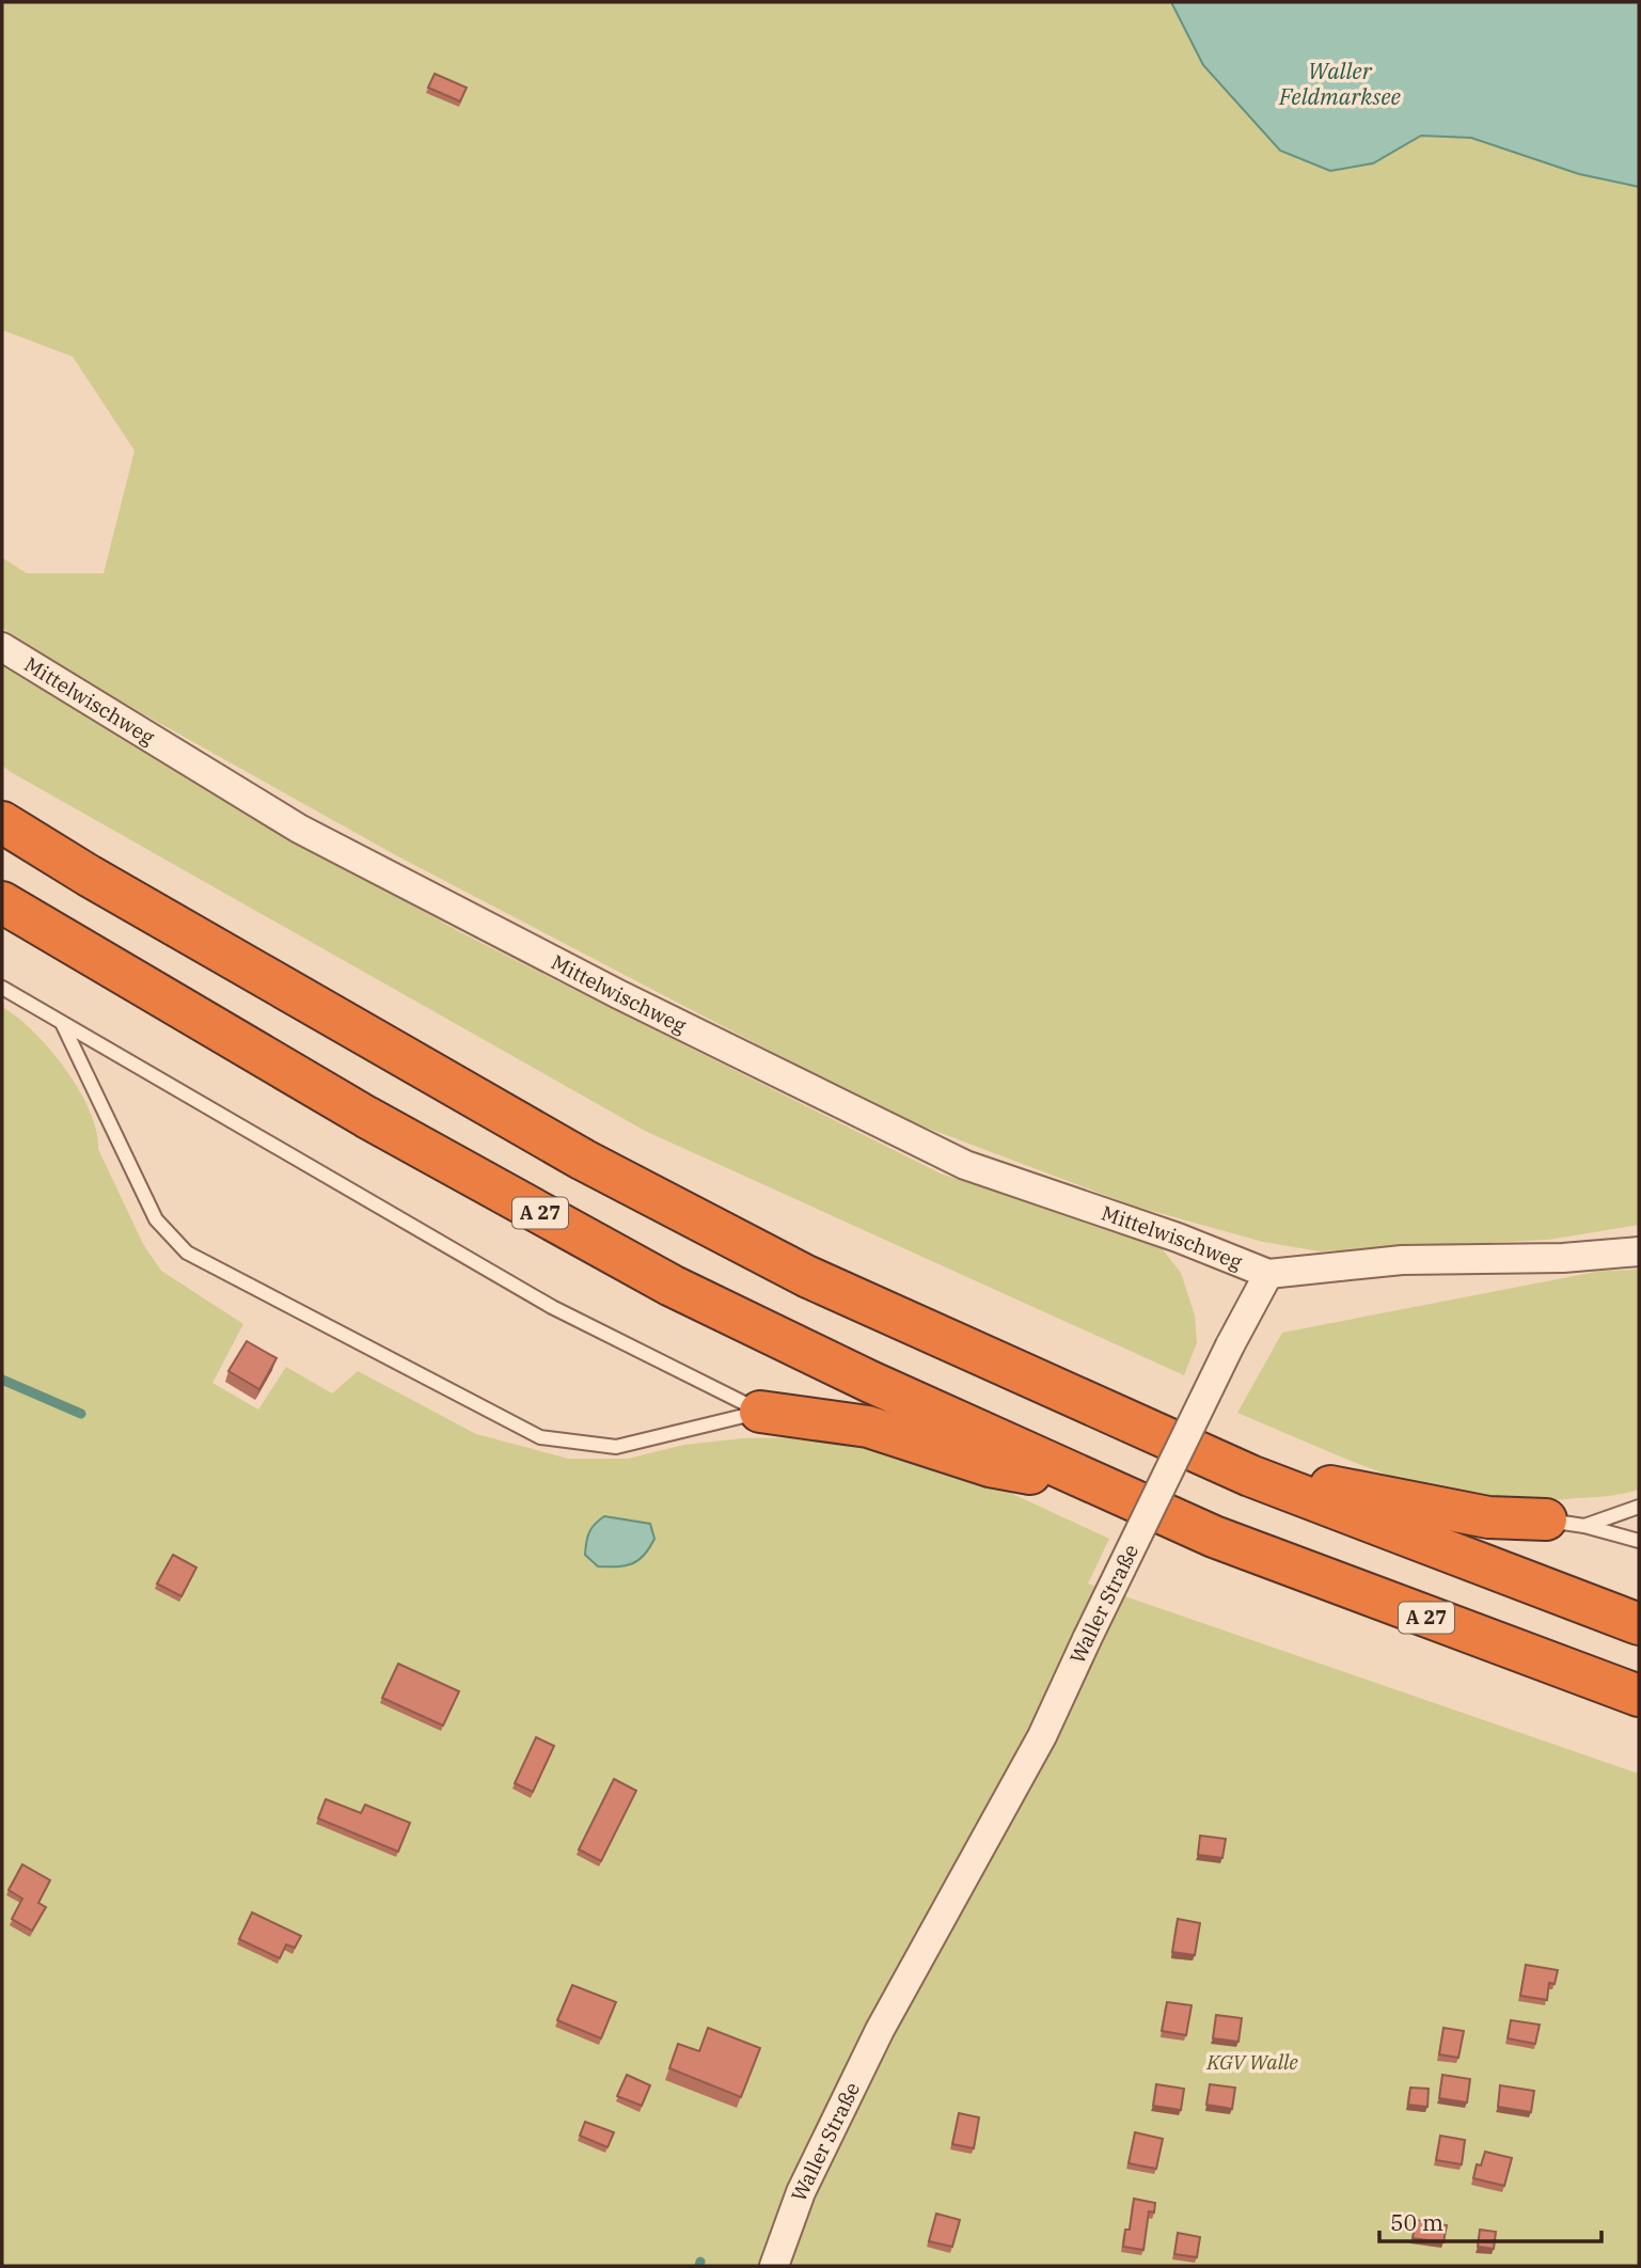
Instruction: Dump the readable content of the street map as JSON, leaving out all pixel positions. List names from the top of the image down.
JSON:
{
  "streets": {
    "highway": ["A 27"],
    "street": ["Mittelwischweg", "Waller Straße"]
  },
  "crossings": [
    ["Mittelwischweg", "Waller Straße"]
  ],
  "water": ["Waller Feldmarksee"],
  "parks": ["KGV Walle"],
  "scale_bar": "50 m"
}
